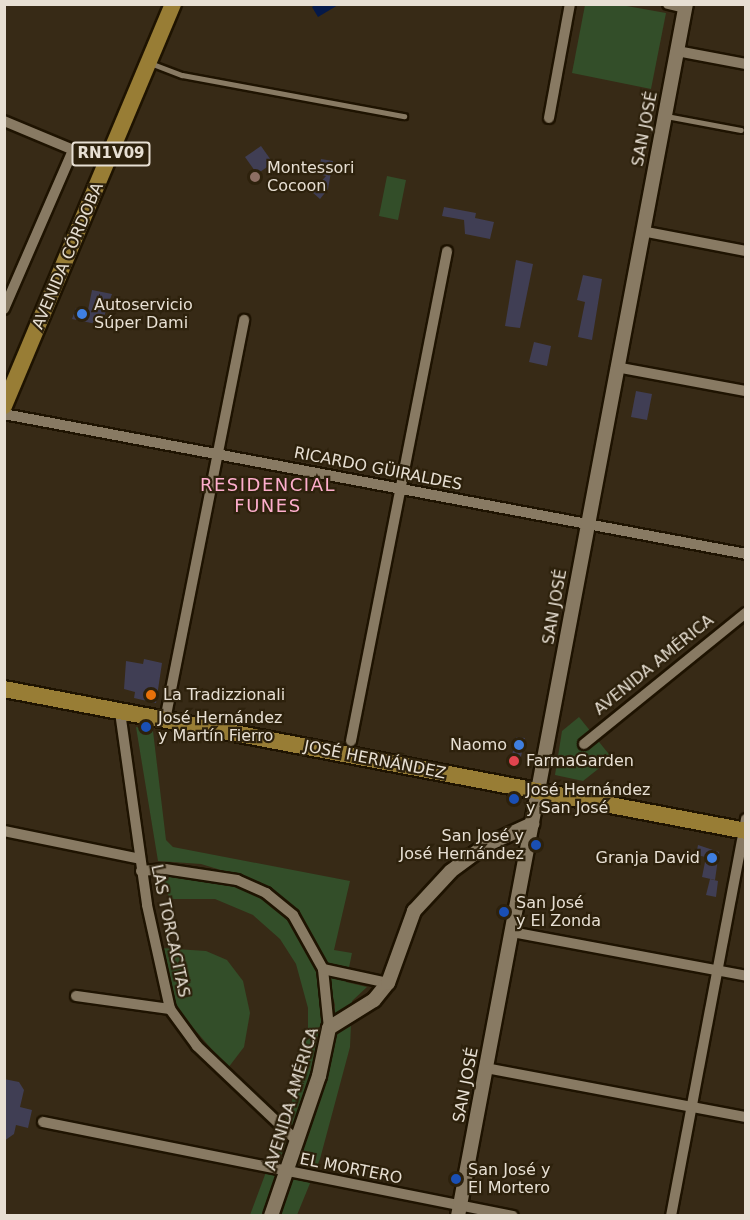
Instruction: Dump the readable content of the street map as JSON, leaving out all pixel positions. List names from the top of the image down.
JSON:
{
  "streets": {
    "main road": ["RN1V09", "AVENIDA CÓRDOBA", "JOSÉ HERNÁNDEZ"],
    "street": [
      "SAN JOSÉ",
      "RICARDO GÜIRALDES",
      "AVENIDA AMÉRICA",
      "LAS TORCACITAS",
      "EL MORTERO"
    ]
  },
  "crossings": [
    ["SAN JOSÉ", "RICARDO GÜIRALDES"],
    ["SAN JOSÉ", "AVENIDA AMÉRICA"],
    ["SAN JOSÉ", "JOSÉ HERNÁNDEZ"],
    ["SAN JOSÉ", "EL MORTERO"],
    ["AVENIDA AMÉRICA", "LAS TORCACITAS"],
    ["AVENIDA AMÉRICA", "EL MORTERO"],
    ["JOSÉ HERNÁNDEZ", "LAS TORCACITAS"]
  ],
  "districts": ["RESIDENCIAL FUNES"],
  "places": [
    "Montessori Cocoon",
    "Autoservicio Súper Dami",
    "La Tradizzionali",
    "José Hernández y Martín Fierro",
    "Naomo",
    "FarmaGarden",
    "José Hernández y San José",
    "San José y José Hernández",
    "Granja David",
    "San José y El Zonda",
    "San José y El Mortero"
  ]
}
